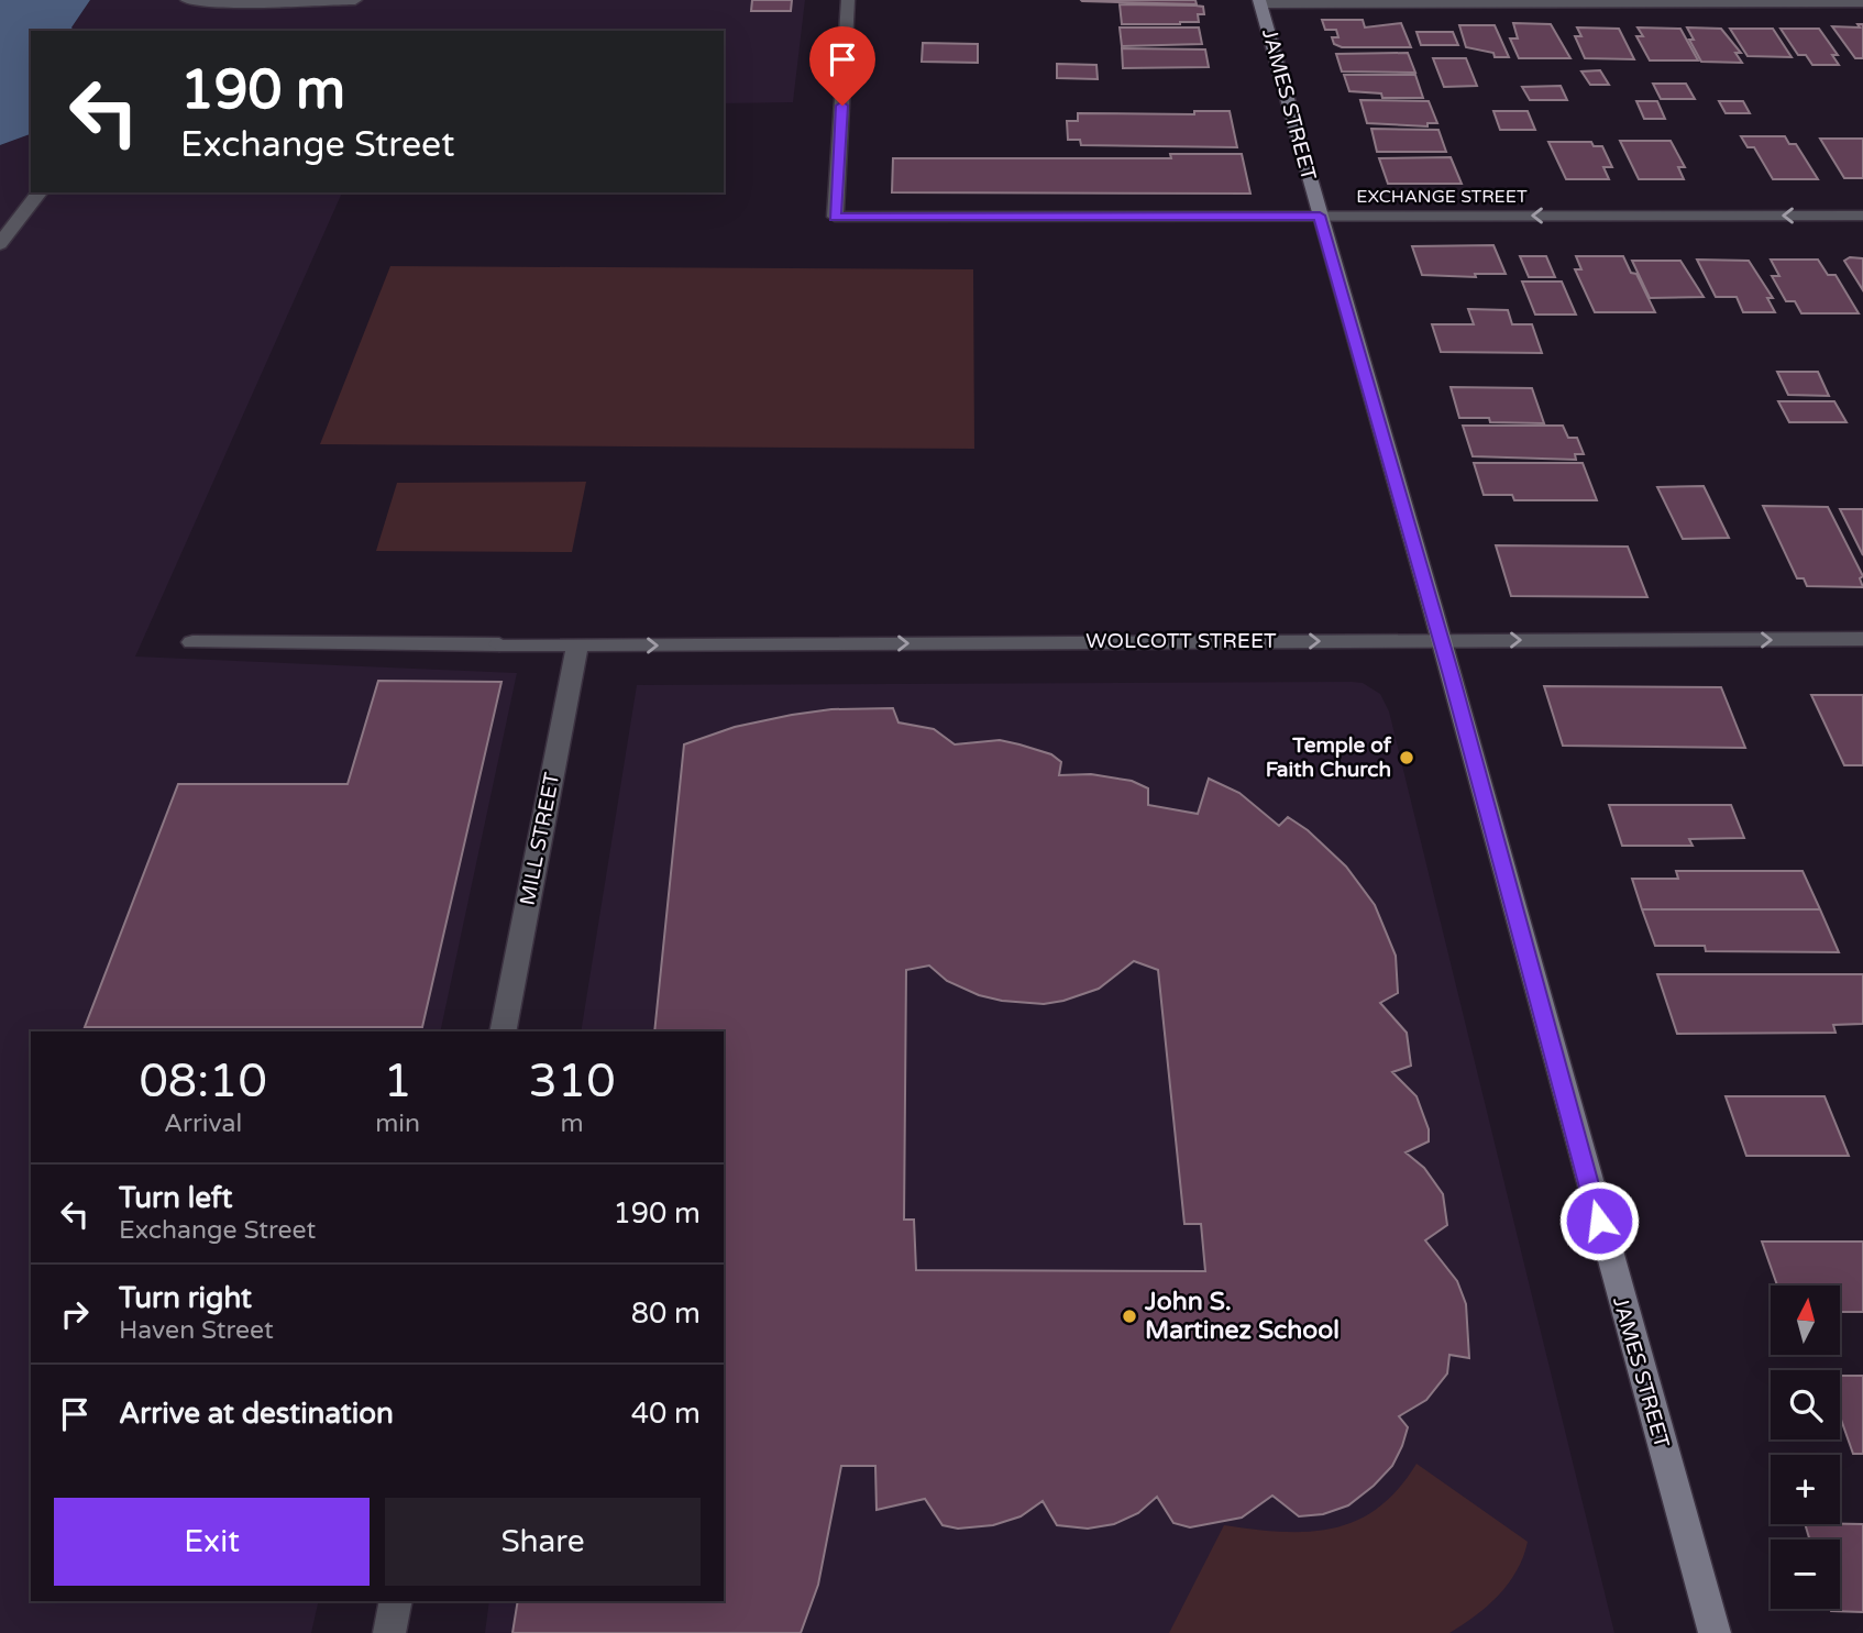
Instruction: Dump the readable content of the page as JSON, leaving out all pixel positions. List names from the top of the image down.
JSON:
{
  "streets": {
    "main road": ["JAMES STREET"],
    "street": ["EXCHANGE STREET", "WOLCOTT STREET", "MILL STREET"]
  },
  "crossings": [
    ["JAMES STREET", "EXCHANGE STREET"],
    ["JAMES STREET", "WOLCOTT STREET"],
    ["WOLCOTT STREET", "MILL STREET"]
  ],
  "one_way": ["EXCHANGE STREET", "WOLCOTT STREET"],
  "places": ["Temple of Faith Church", "John S. Martinez School"],
  "north": "top",
  "page": {
    "turn": ["190 m", "Exchange Street"],
    "eta": [
      "08:10",
      "Arrival",
      "1",
      "min",
      "310",
      "m"
    ],
    "list": [
      {
        "name": "Turn left",
        "note": "Exchange Street",
        "value": "190 m"
      },
      {
        "name": "Turn right",
        "note": "Haven Street",
        "value": "80 m"
      },
      {
        "name": "Arrive at destination",
        "value": "40 m"
      }
    ],
    "map_buttons": ["+", "−"],
    "buttons": ["Exit", "Share"]
  }
}
